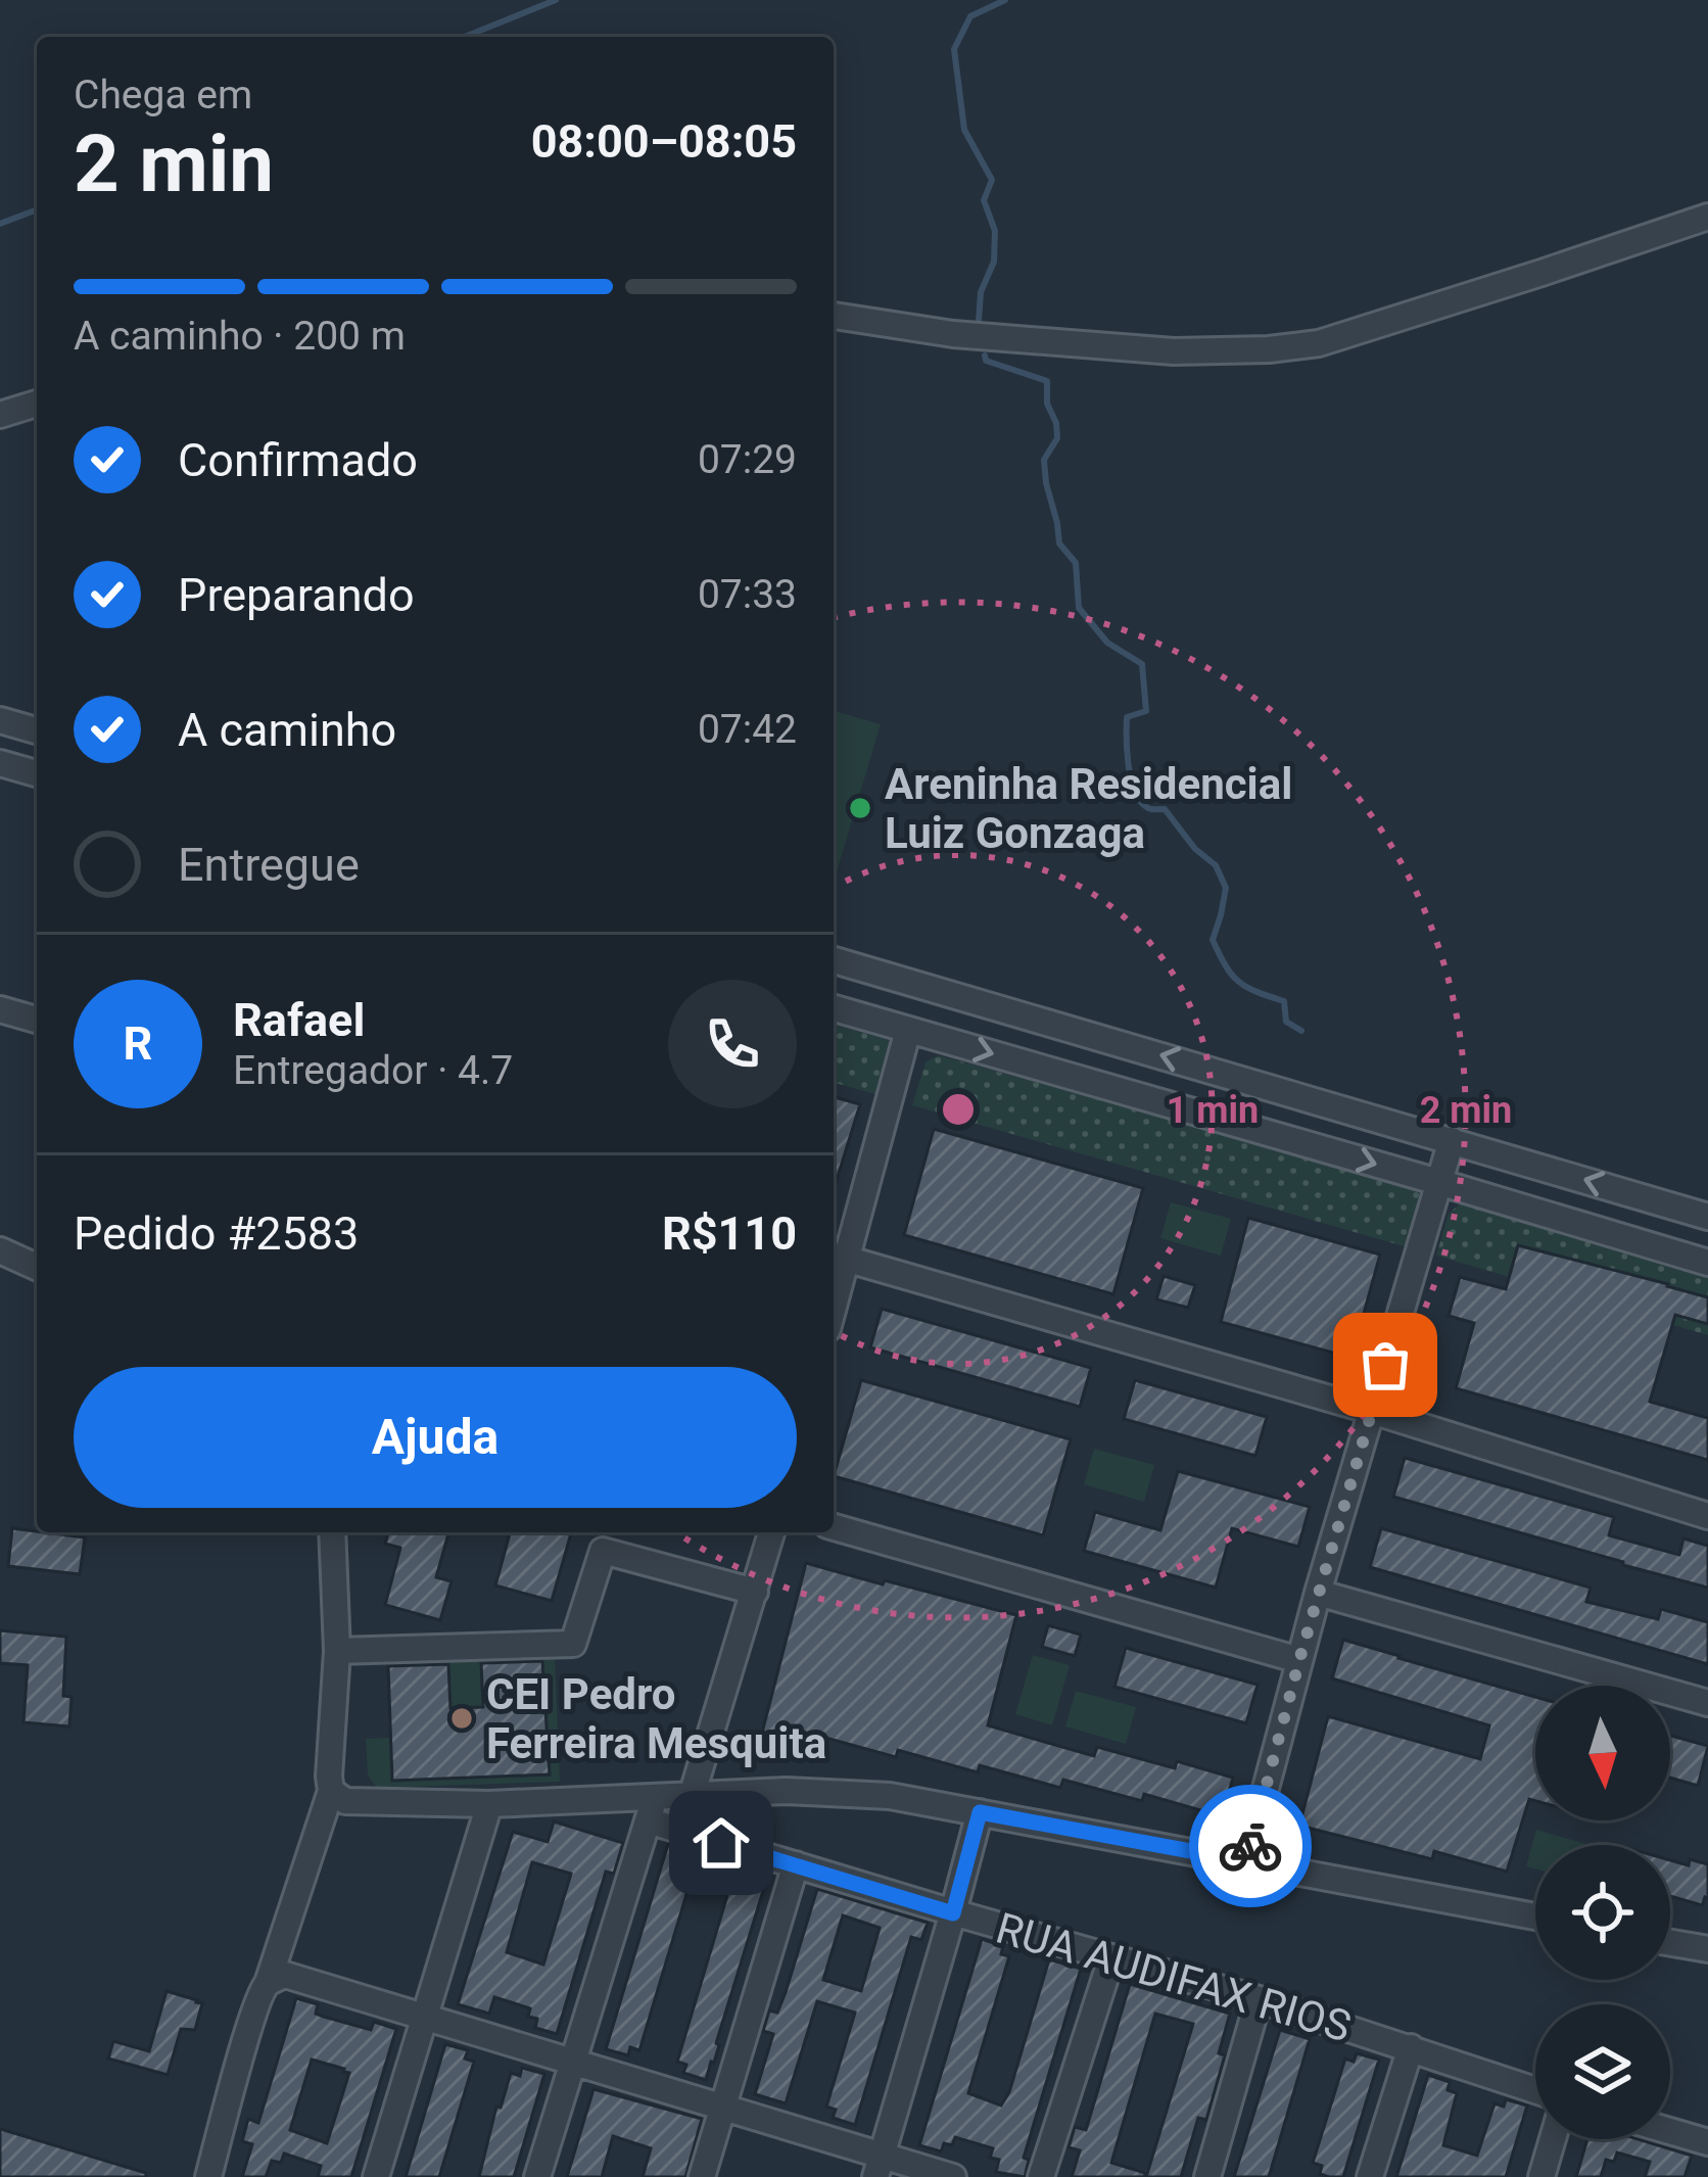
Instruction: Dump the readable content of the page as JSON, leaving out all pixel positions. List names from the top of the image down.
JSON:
{
  "streets": {
    "street": ["RUA AUDIFAX RIOS"]
  },
  "places": ["Areninha Residencial Luiz Gonzaga", "CEI Pedro Ferreira Mesquita"],
  "north": "bottom",
  "page": {
    "heading": ["2 min", "Chega em", "08:00–08:05"],
    "panel": [
      "Rafael",
      "Entregador · 4.7",
      "Pedido #2583",
      "R$110"
    ],
    "bar": "A caminho · 200 m",
    "list": [
      ["Confirmado", "07:29"],
      ["Preparando", "07:33"],
      ["A caminho", "07:42"],
      "Entregue"
    ],
    "round": "R",
    "buttons": "Ajuda"
  },
  "rings": ["1 min", "2 min"]
}
